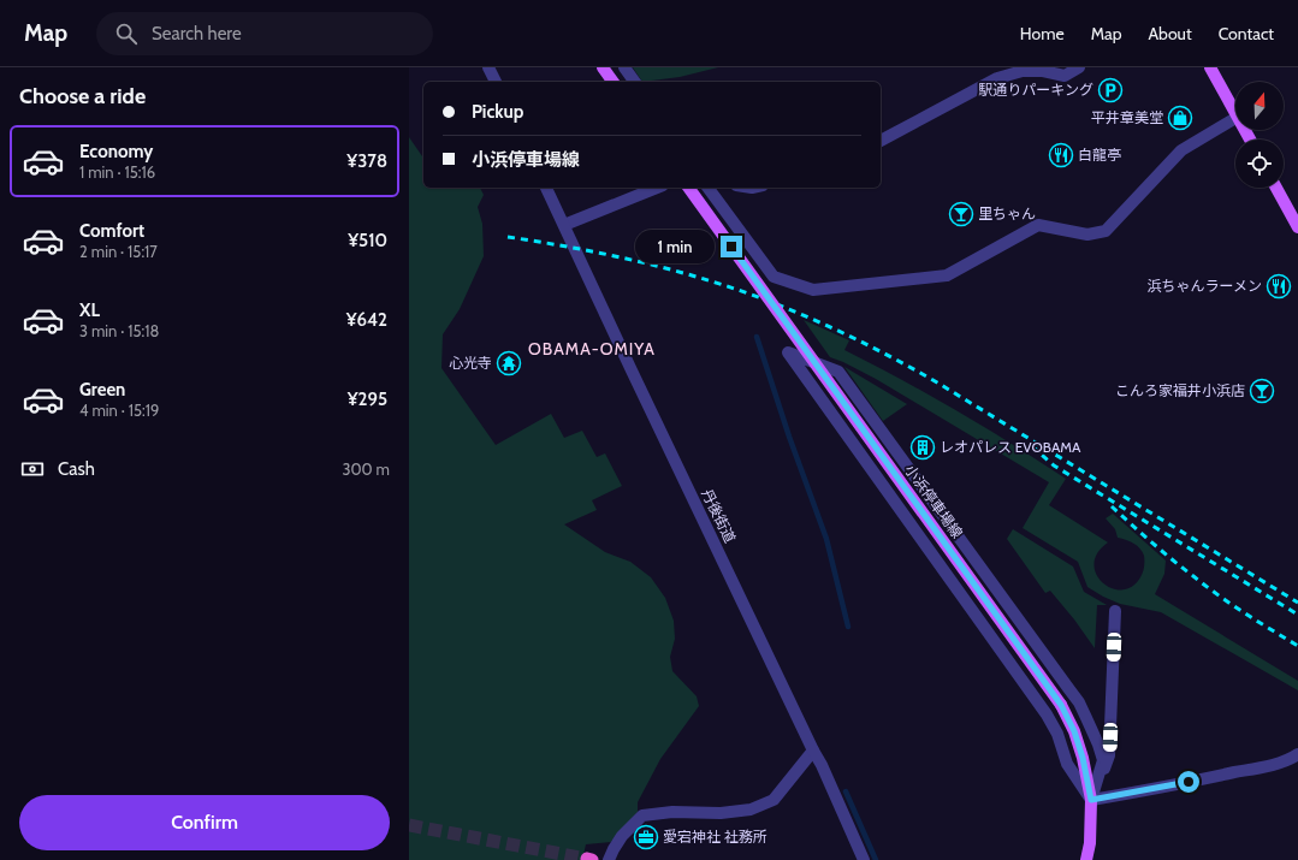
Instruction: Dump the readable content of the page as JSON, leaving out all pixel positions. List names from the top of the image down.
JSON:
{
  "streets": {
    "main road": ["小浜停車場線"],
    "street": ["丹後街道"]
  },
  "districts": ["OBAMA-OMIYA"],
  "places": {
    "parking": ["駅通りパーキング"],
    "shop": ["平井章美堂"],
    "restaurant": ["白龍亭", "浜ちゃんラーメン"],
    "bar": ["里ちゃん", "こんろ家福井小浜店"],
    "temple": ["心光寺"],
    "building": ["レオパレス EVOBAMA"],
    "office": ["愛宕神社 社務所"]
  },
  "north": "top",
  "page": {
    "header": "Map",
    "search": "Search here",
    "nav": [
      "Home",
      "Map",
      "About",
      "Contact"
    ],
    "heading": "Choose a ride",
    "banner": ["Pickup", "小浜停車場線"],
    "list": [
      {
        "name": "Economy",
        "note": "1 min · 15:16",
        "value": "¥378"
      },
      {
        "name": "Comfort",
        "note": "2 min · 15:17",
        "value": "¥510"
      },
      {
        "name": "XL",
        "note": "3 min · 15:18",
        "value": "¥642"
      },
      {
        "name": "Green",
        "note": "4 min · 15:19",
        "value": "¥295"
      }
    ],
    "bubble": "1 min",
    "pay": ["Cash", "300 m"],
    "buttons": "Confirm"
  }
}
